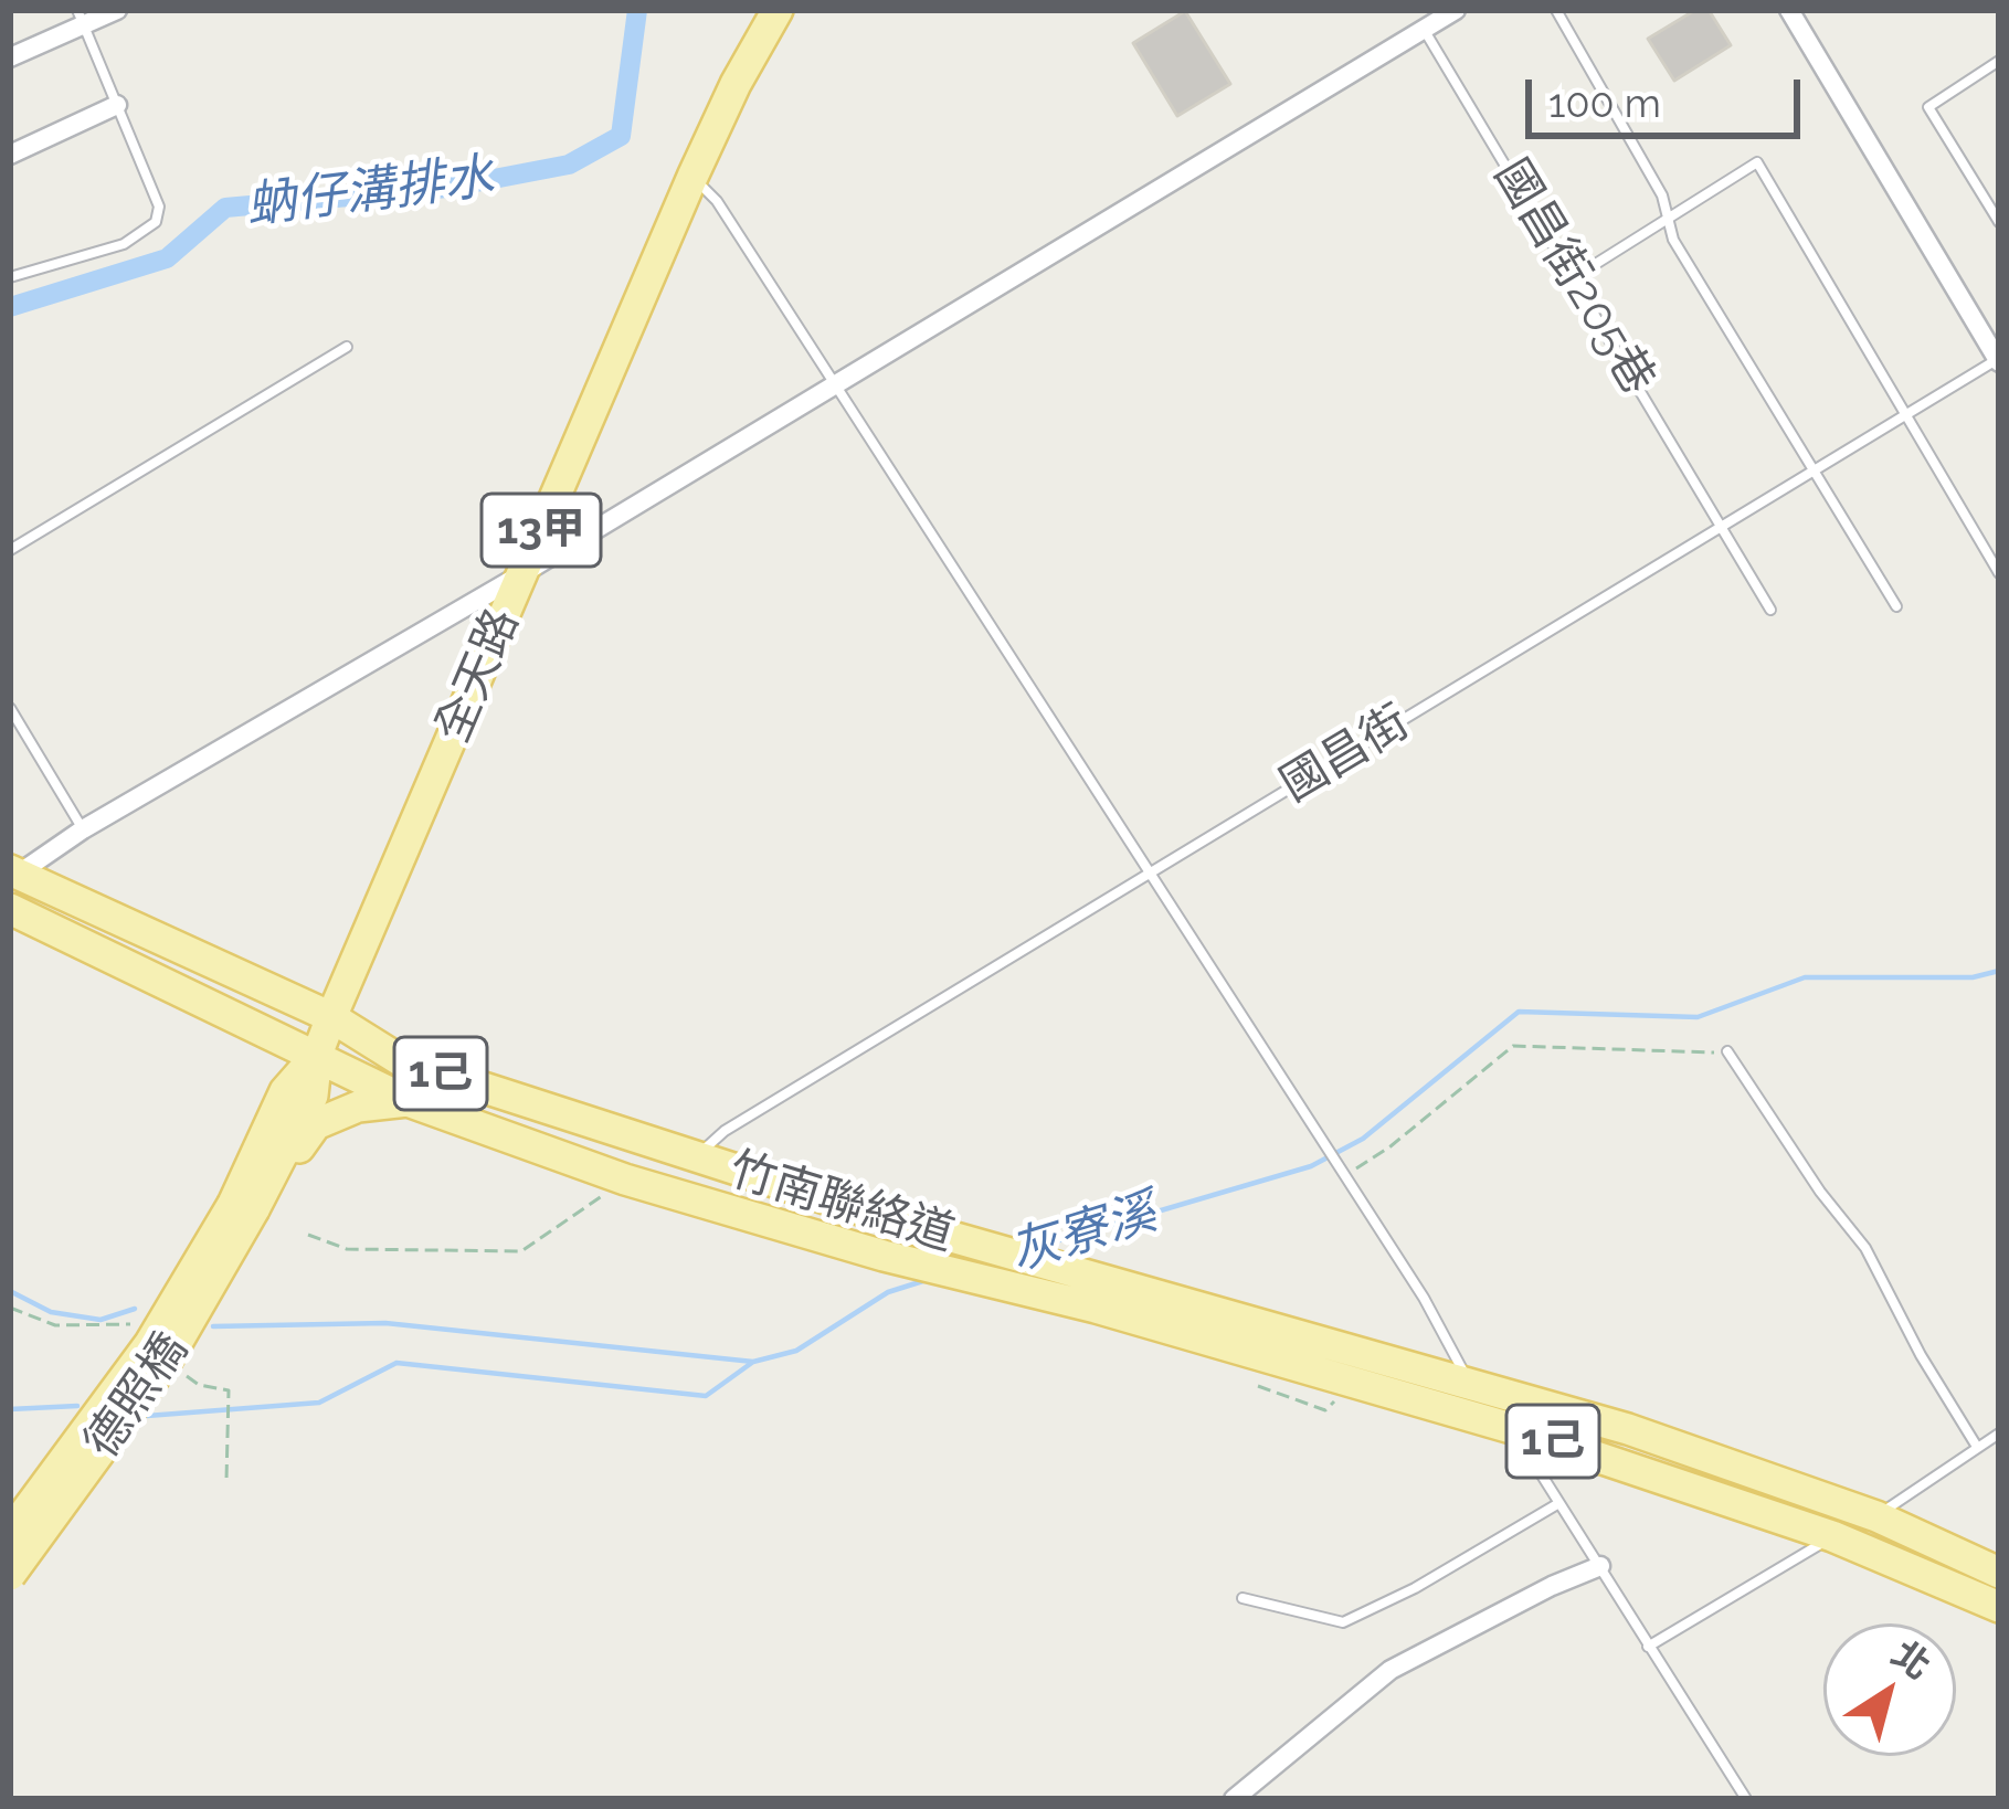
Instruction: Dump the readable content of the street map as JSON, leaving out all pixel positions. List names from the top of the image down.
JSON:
{
  "streets": {
    "main road": [
      "13甲",
      "全天路",
      "1己",
      "竹南聯絡道",
      "德照橋"
    ],
    "lane": ["國昌街205巷", "國昌街"]
  },
  "crossings": [
    ["國昌街205巷", "國昌街"],
    ["13甲", "全天路"],
    ["13甲", "竹南聯絡道"],
    ["13甲", "德照橋"],
    ["全天路", "竹南聯絡道"],
    ["國昌街", "竹南聯絡道"]
  ],
  "water": ["蚋仔溝排水", "灰寮溪"],
  "scale_bar": "100 m",
  "north": "top right"
}
